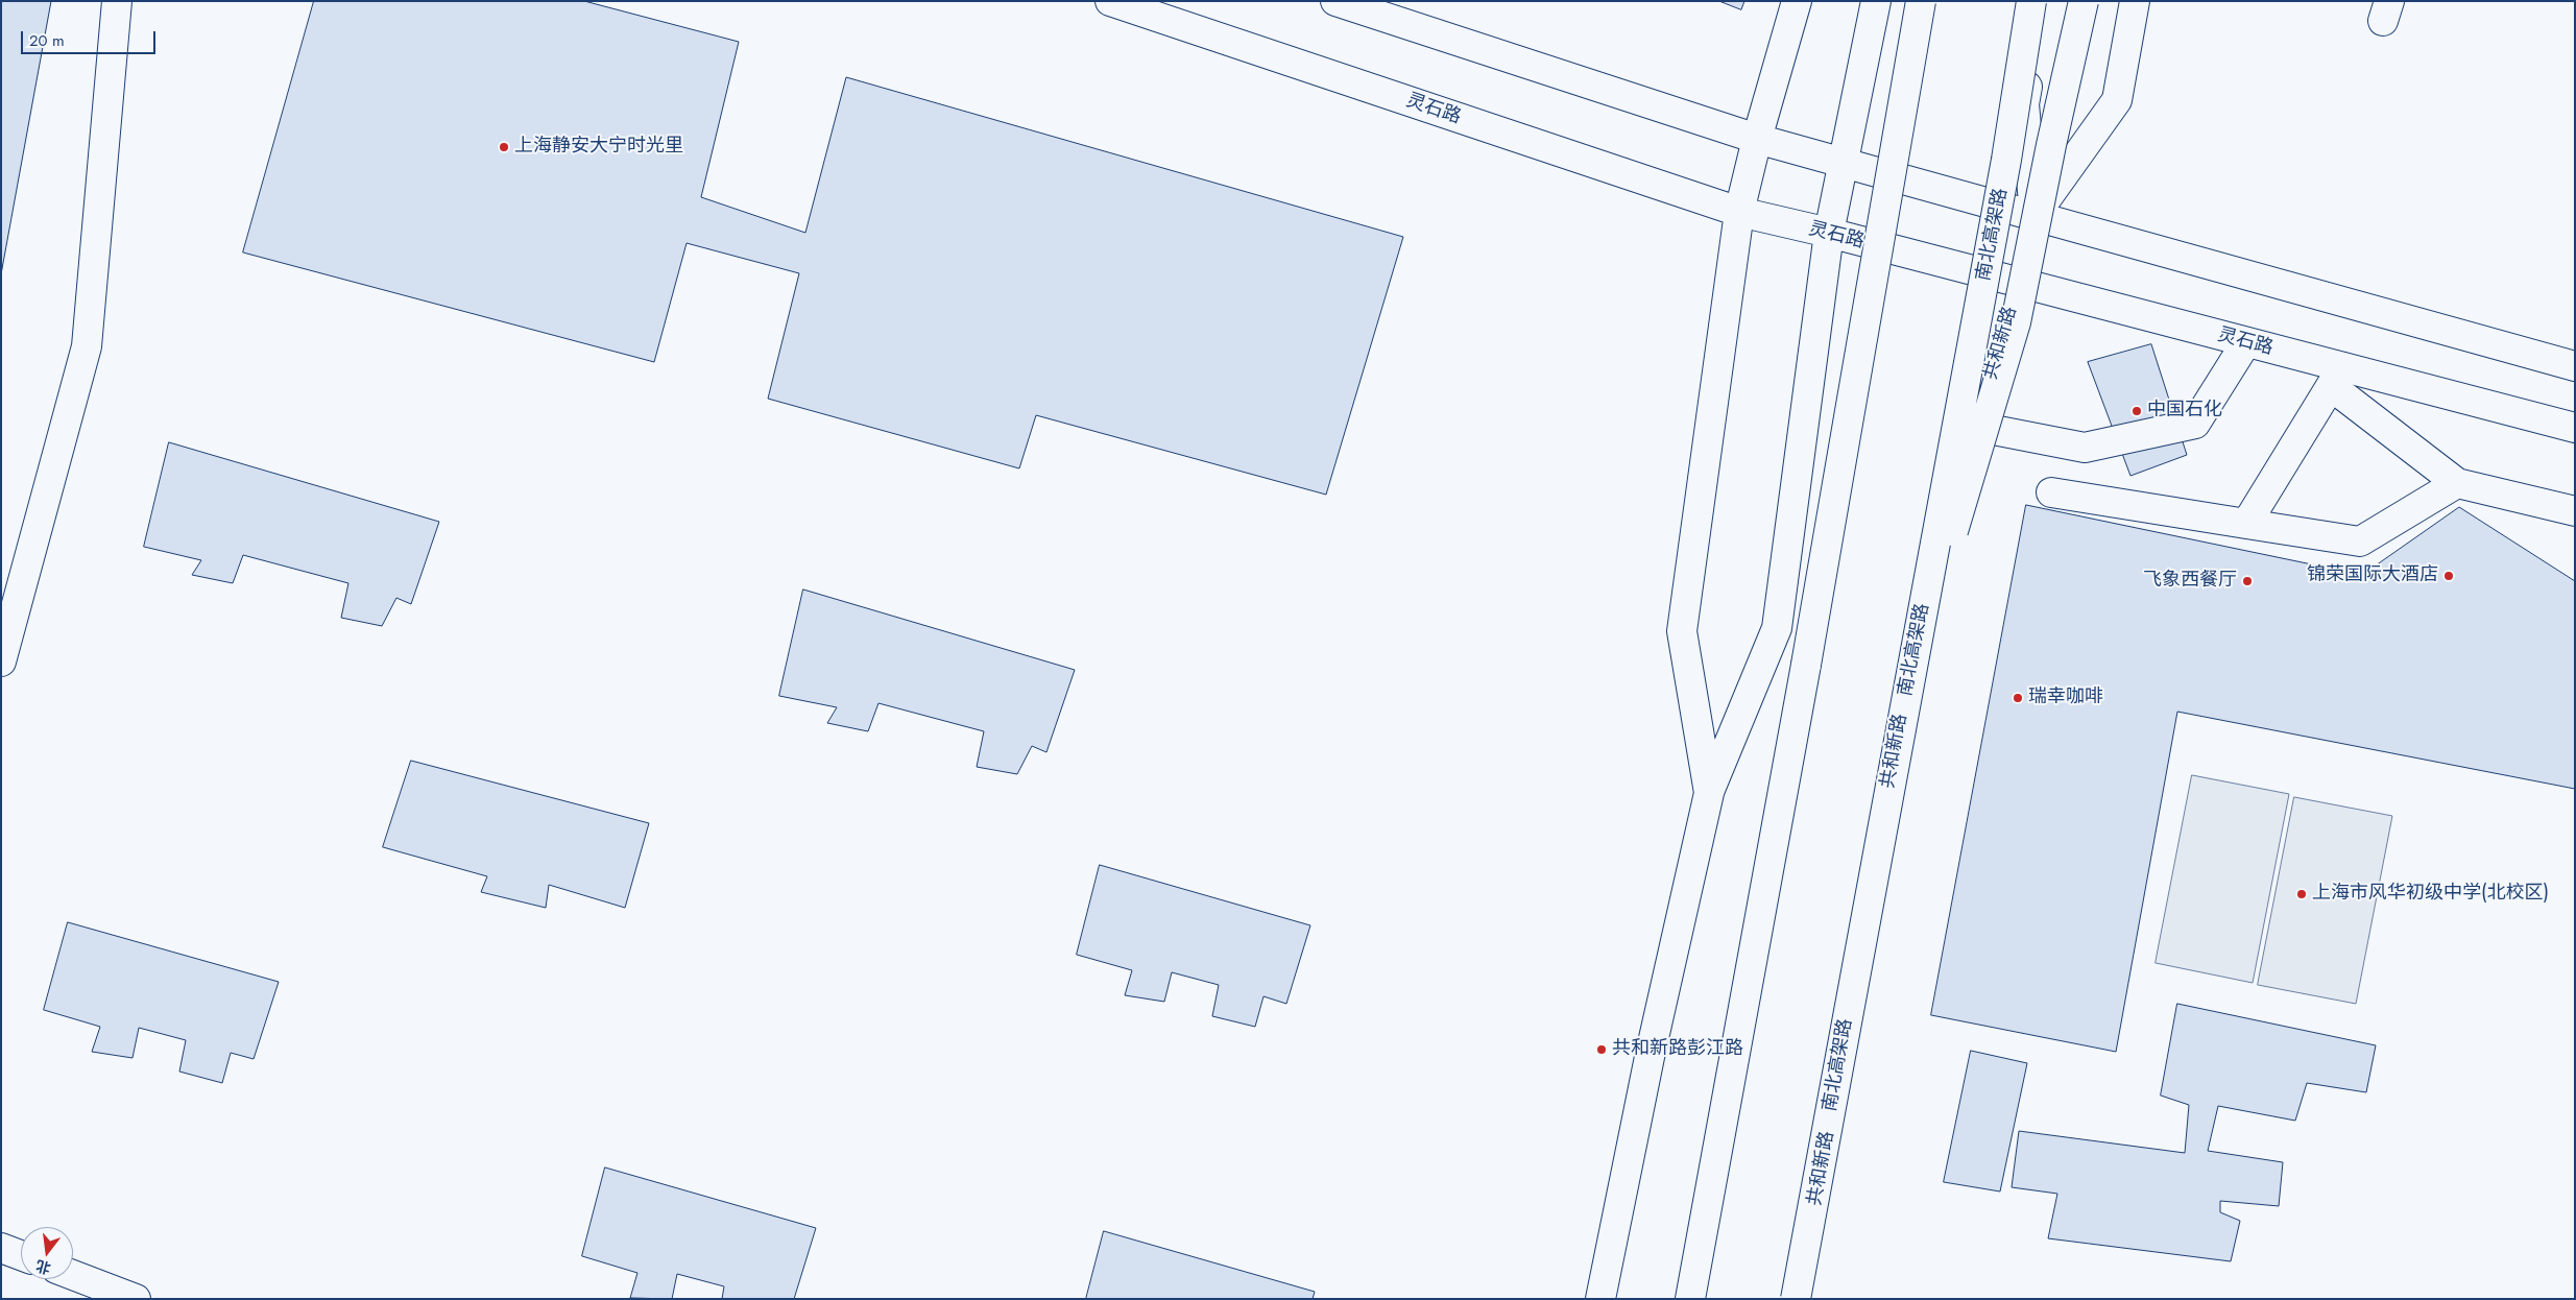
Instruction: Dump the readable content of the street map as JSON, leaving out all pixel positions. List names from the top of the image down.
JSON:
{
  "streets": {
    "main road": ["灵石路", "南北高架路", "共和新路"]
  },
  "crossings": [
    ["灵石路", "共和新路"]
  ],
  "places": [
    "上海静安大宁时光里",
    "中国石化",
    "锦荣国际大酒店",
    "飞象西餐厅",
    "瑞幸咖啡",
    "上海市风华初级中学(北校区)",
    "共和新路彭江路"
  ],
  "scale_bar": "20 m",
  "north": "bottom"
}
